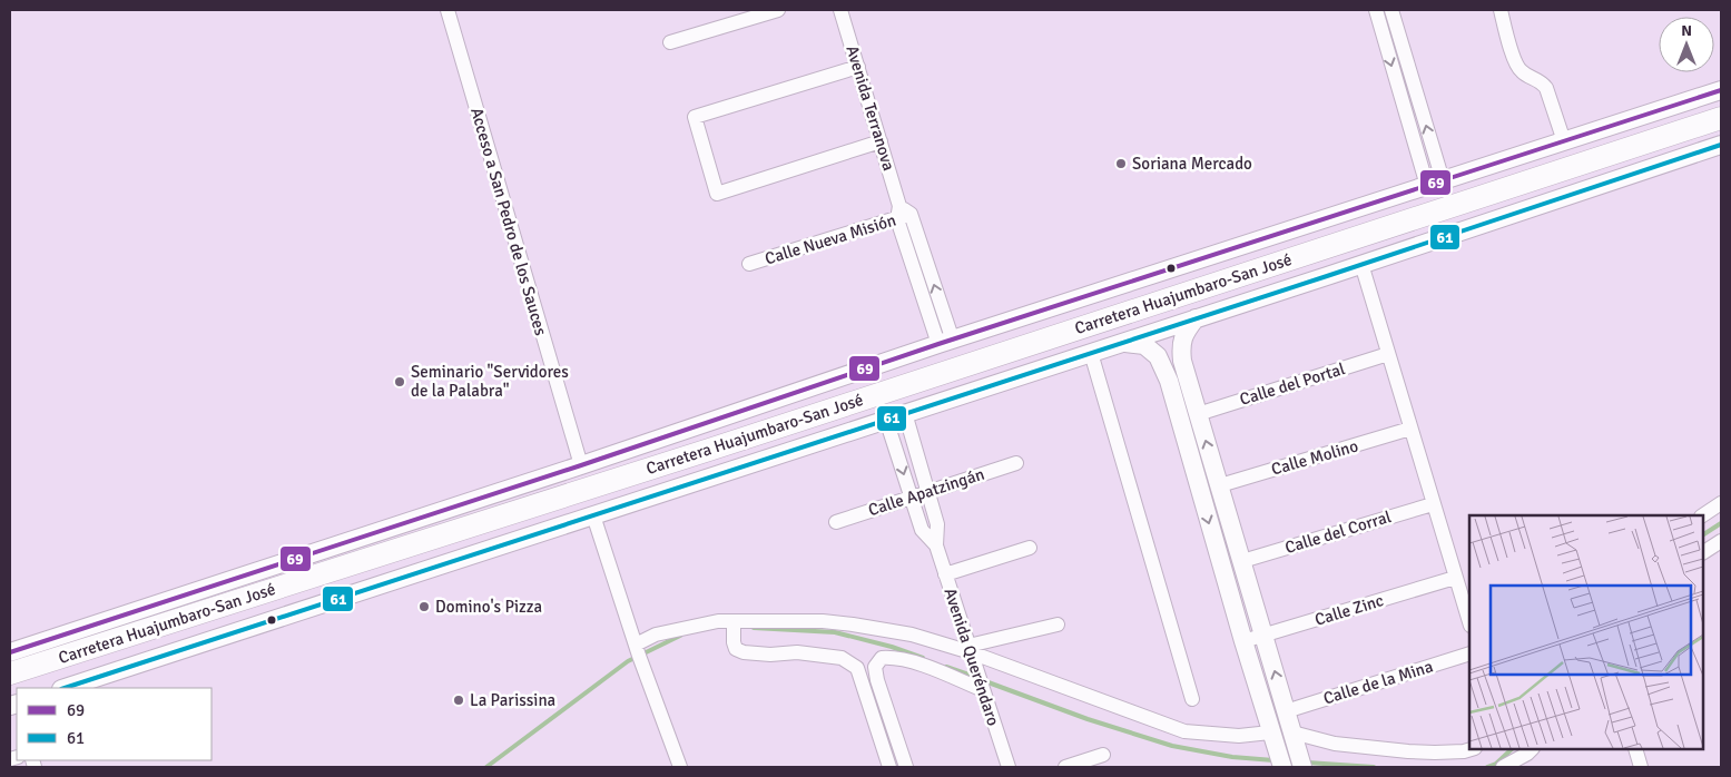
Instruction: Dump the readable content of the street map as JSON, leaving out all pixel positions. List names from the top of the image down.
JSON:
{
  "streets": {
    "main road": ["Carretera Huajumbaro-San José"],
    "street": [
      "Avenida Terranova",
      "Acceso a San Pedro de los Sauces",
      "Calle Nueva Misión",
      "Calle del Portal",
      "Calle Molino",
      "Calle Apatzingán",
      "Calle del Corral",
      "Calle Zinc",
      "Avenida Queréndaro",
      "Calle de la Mina"
    ]
  },
  "crossings": [
    ["Avenida Terranova", "Calle Nueva Misión"],
    ["Calle Apatzingán", "Avenida Queréndaro"]
  ],
  "places": [
    "Soriana Mercado",
    "Seminario \"Servidores de la Palabra\"",
    "Domino's Pizza",
    "La Parissina"
  ],
  "lines": ["transit line 69", "transit line 61"],
  "legend": ["69", "61"],
  "north": "top"
}
